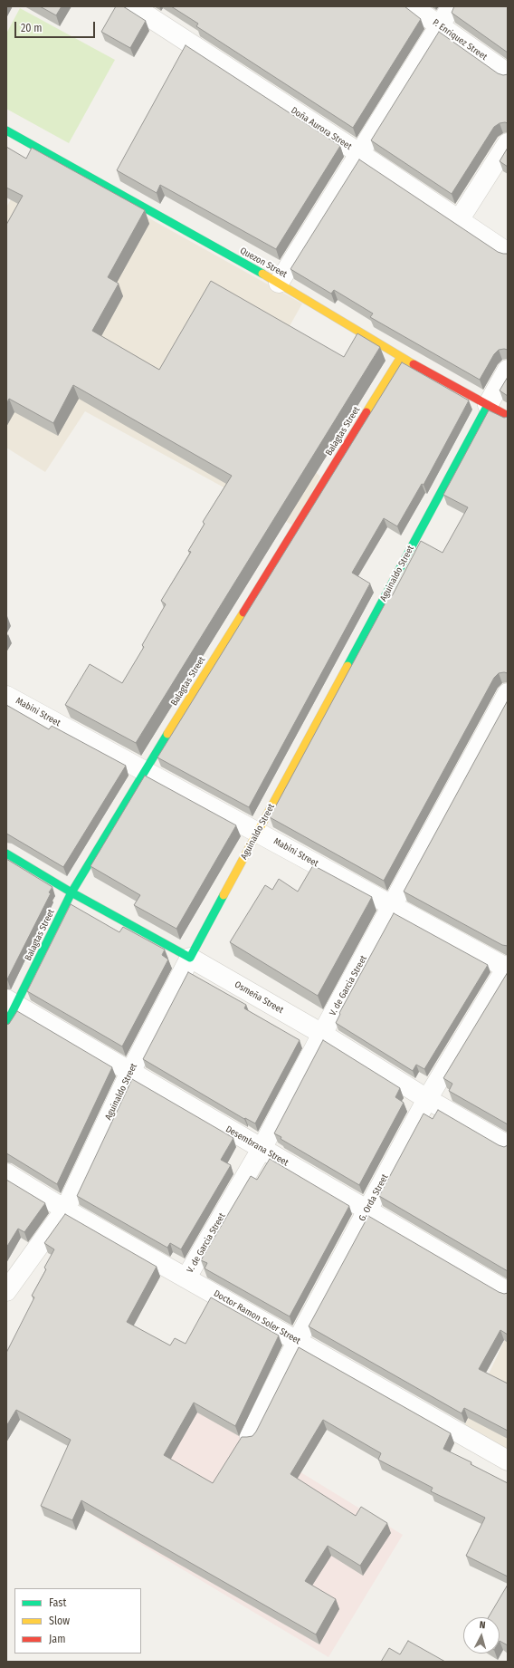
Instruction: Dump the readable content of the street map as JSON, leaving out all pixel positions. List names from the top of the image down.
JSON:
{
  "streets": {
    "street": [
      "P. Enriquez Street",
      "Doña Aurora Street",
      "Quezon Street",
      "Balagtas Street",
      "Aguinaldo Street",
      "Mabini Street",
      "V. de Garcia Street",
      "Osmeña Street",
      "Desembrana Street",
      "G. Orda Street",
      "Doctor Ramon Soler Street"
    ]
  },
  "crossings": [
    ["Quezon Street", "Balagtas Street"],
    ["Quezon Street", "Aguinaldo Street"],
    ["Balagtas Street", "Mabini Street"],
    ["Balagtas Street", "Osmeña Street"],
    ["Balagtas Street", "Desembrana Street"],
    ["Aguinaldo Street", "Mabini Street"],
    ["Aguinaldo Street", "Osmeña Street"],
    ["Aguinaldo Street", "Desembrana Street"],
    ["Aguinaldo Street", "Doctor Ramon Soler Street"],
    ["Mabini Street", "V. de Garcia Street"],
    ["Mabini Street", "G. Orda Street"],
    ["V. de Garcia Street", "Osmeña Street"],
    ["V. de Garcia Street", "Desembrana Street"],
    ["V. de Garcia Street", "Doctor Ramon Soler Street"],
    ["Osmeña Street", "G. Orda Street"],
    ["Desembrana Street", "G. Orda Street"],
    ["G. Orda Street", "Doctor Ramon Soler Street"]
  ],
  "legend": ["Fast", "Slow", "Jam"],
  "scale_bar": "20 m",
  "north": "top"
}
